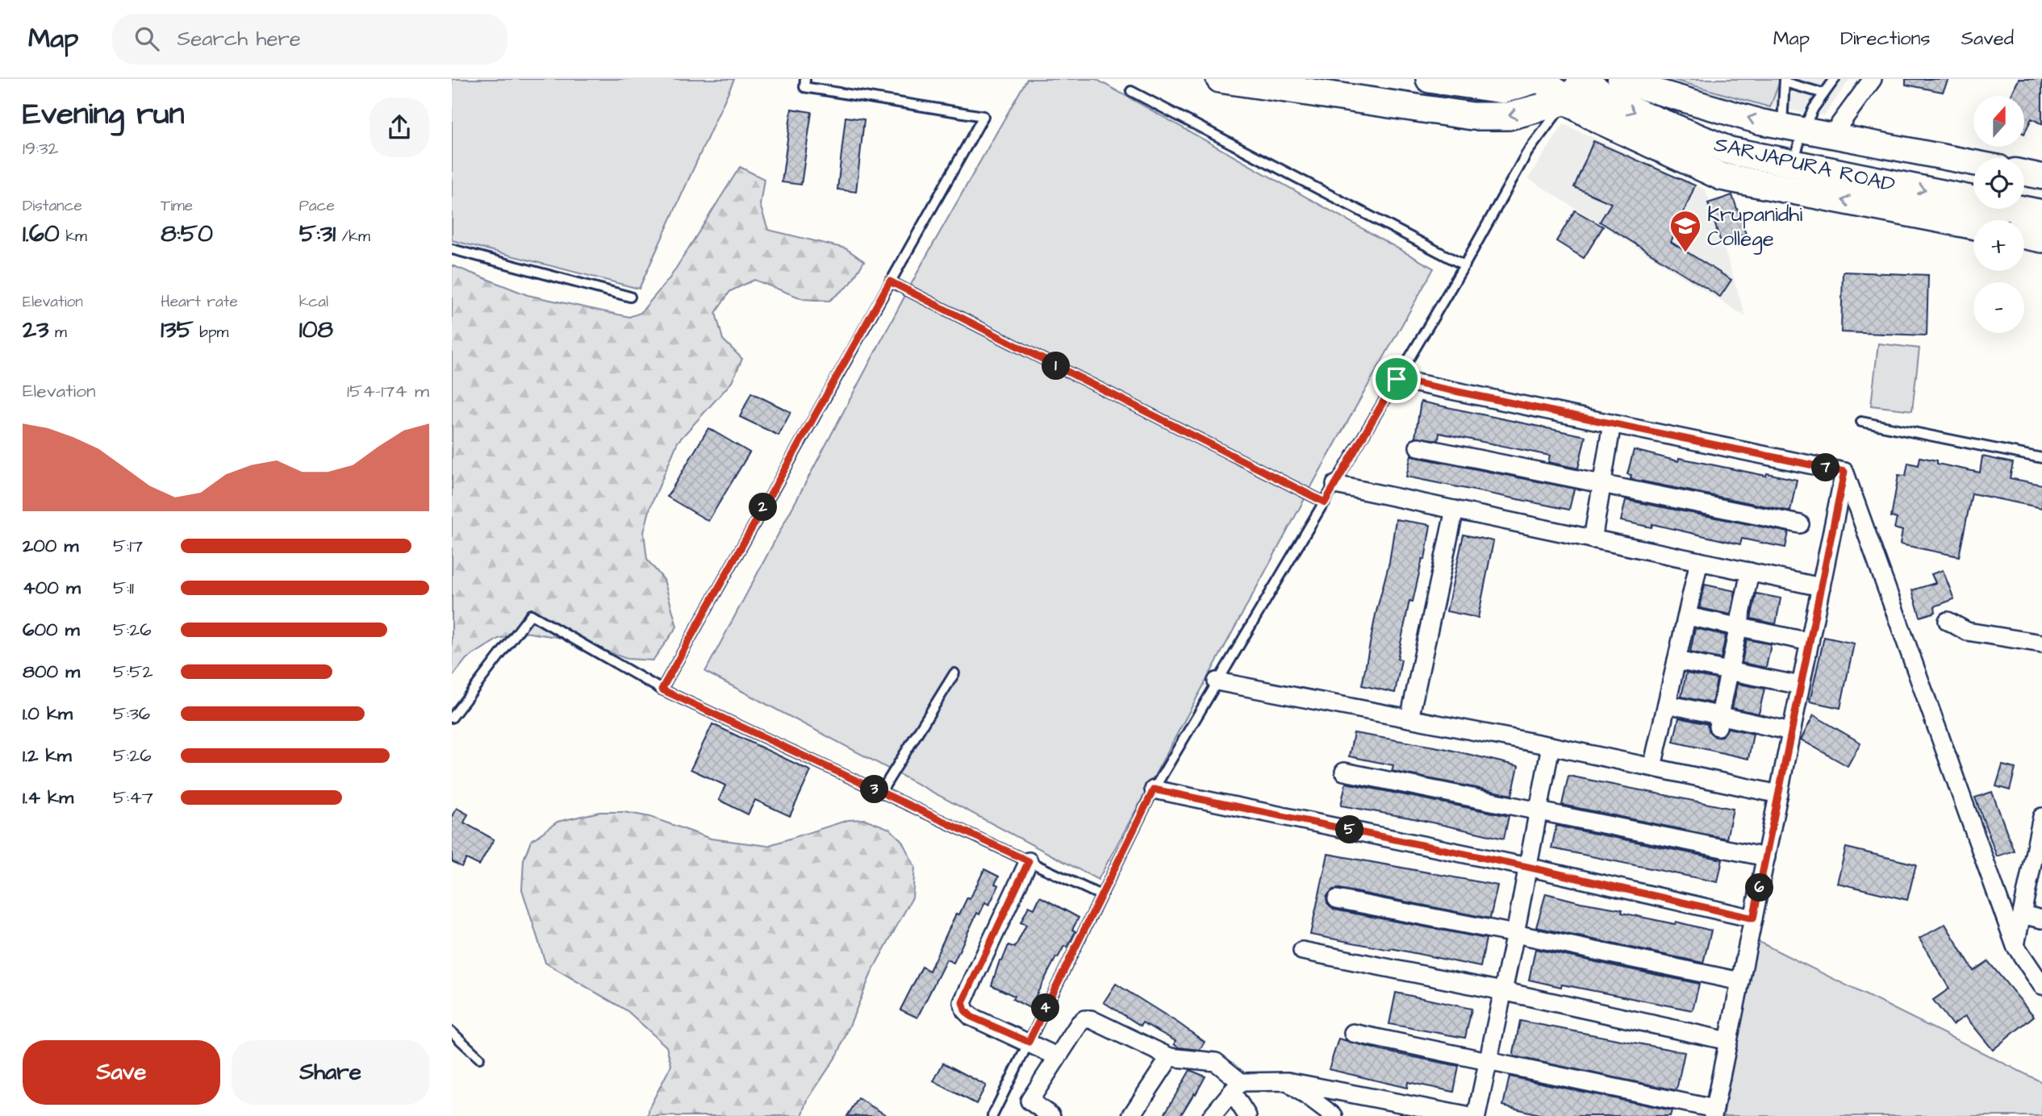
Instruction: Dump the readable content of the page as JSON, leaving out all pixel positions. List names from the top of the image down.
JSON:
{
  "streets": {
    "main road": ["SARJAPURA ROAD"]
  },
  "places": {
    "school or university": ["Krupanidhi College"]
  },
  "north": "top",
  "page": {
    "header": "Map",
    "search": "Search here",
    "nav": ["Map", "Directions", "Saved"],
    "heading": ["Evening run", "19:32"],
    "map_buttons": ["+", "−"],
    "stats": [
      ["Distance", "1.60 km"],
      ["Time", "8:50"],
      ["Pace", "5:31 /km"],
      ["Elevation", "23 m"],
      ["Heart rate", "135 bpm"],
      ["kcal", "108"]
    ],
    "pins": [
      "1",
      "7",
      "2",
      "3",
      "5",
      "6",
      "4"
    ],
    "chart": ["Elevation", "154–174 m"],
    "list": [
      {
        "name": "200 m",
        "note": "5:17"
      },
      {
        "name": "400 m",
        "note": "5:11"
      },
      {
        "name": "600 m",
        "note": "5:26"
      },
      {
        "name": "800 m",
        "note": "5:52"
      },
      {
        "name": "1.0 km",
        "note": "5:36"
      },
      {
        "name": "1.2 km",
        "note": "5:26"
      },
      {
        "name": "1.4 km",
        "note": "5:47"
      }
    ],
    "buttons": ["Save", "Share"]
  }
}
